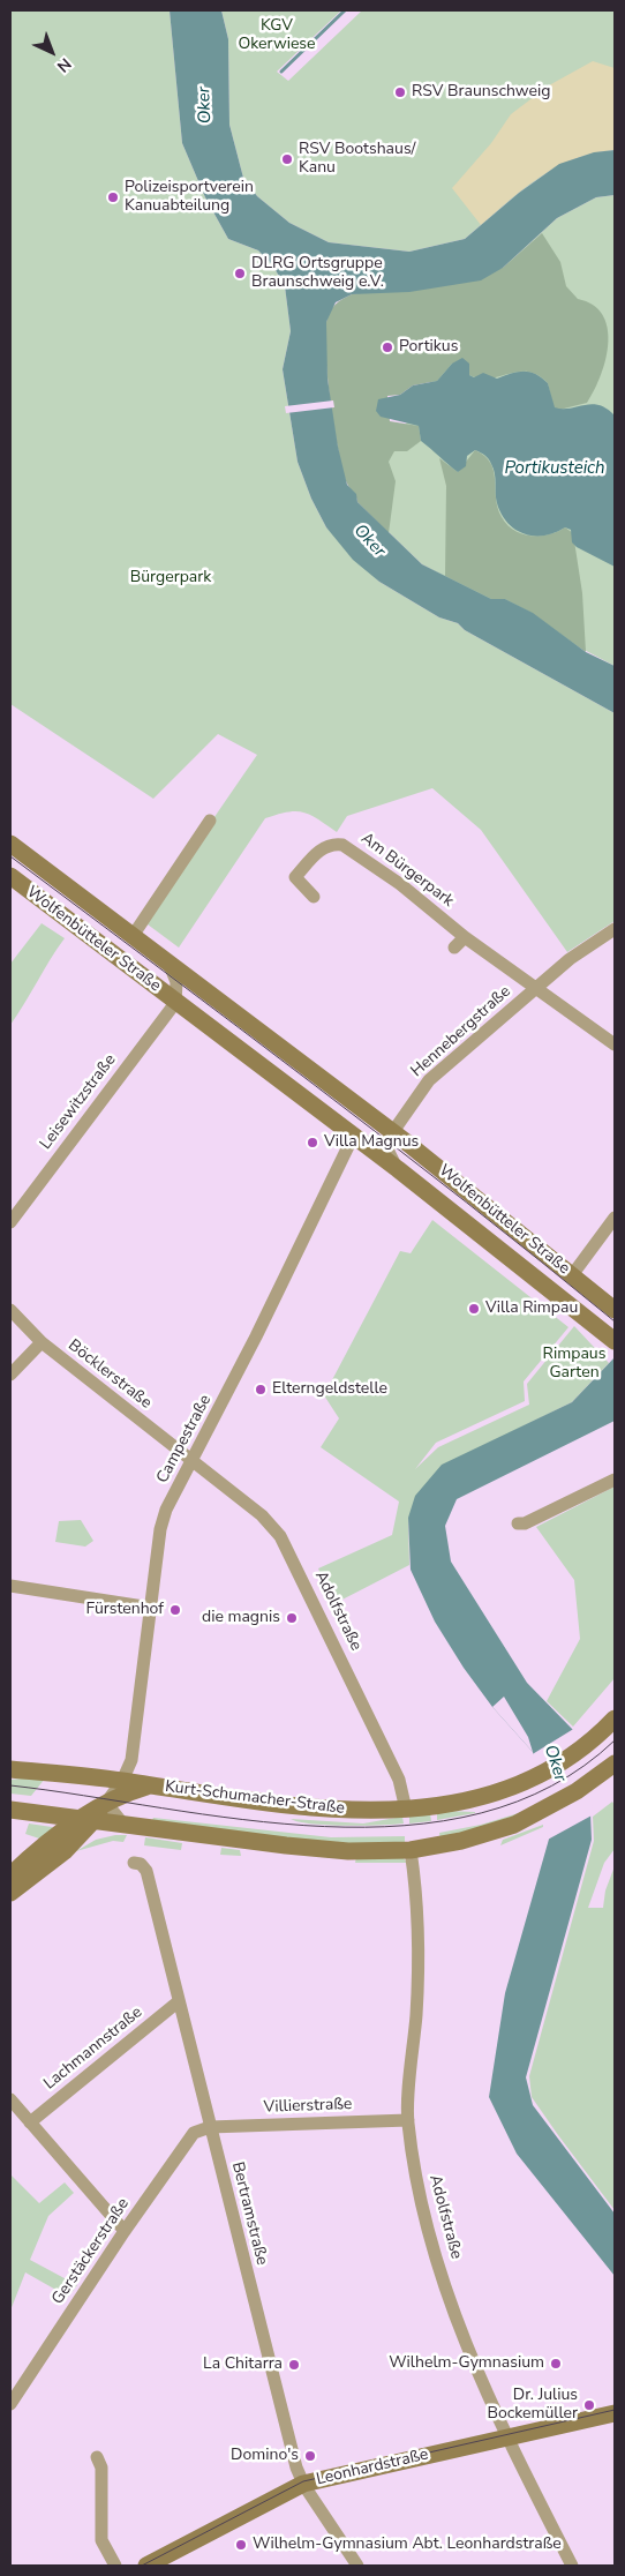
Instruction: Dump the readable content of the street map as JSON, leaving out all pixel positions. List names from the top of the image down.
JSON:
{
  "streets": {
    "main road": ["Wolfenbütteler Straße", "Kurt-Schumacher-Straße", "Leonhardstraße"],
    "street": [
      "Am Bürgerpark",
      "Hennebergstraße",
      "Leisewitzstraße",
      "Böcklerstraße",
      "Campestraße",
      "Adolfstraße",
      "Lachmannstraße",
      "Villierstraße",
      "Bertramstraße",
      "Gerstäckerstraße"
    ]
  },
  "crossings": [
    ["Am Bürgerpark", "Hennebergstraße"],
    ["Wolfenbütteler Straße", "Hennebergstraße"],
    ["Wolfenbütteler Straße", "Leisewitzstraße"],
    ["Wolfenbütteler Straße", "Campestraße"],
    ["Böcklerstraße", "Campestraße"],
    ["Böcklerstraße", "Adolfstraße"],
    ["Campestraße", "Adolfstraße"],
    ["Campestraße", "Kurt-Schumacher-Straße"],
    ["Adolfstraße", "Kurt-Schumacher-Straße"],
    ["Adolfstraße", "Villierstraße"],
    ["Adolfstraße", "Leonhardstraße"],
    ["Lachmannstraße", "Bertramstraße"],
    ["Villierstraße", "Bertramstraße"],
    ["Villierstraße", "Gerstäckerstraße"],
    ["Bertramstraße", "Gerstäckerstraße"],
    ["Bertramstraße", "Leonhardstraße"]
  ],
  "water": ["Oker", "Portikusteich"],
  "parks": ["KGV Okerwiese", "Bürgerpark", "Rimpaus Garten"],
  "places": [
    "RSV Braunschweig",
    "RSV Bootshaus/ Kanu",
    "Polizeisportverein Kanuabteilung",
    "DLRG Ortsgruppe Braunschweig e.V.",
    "Portikus",
    "Villa Magnus",
    "Villa Rimpau",
    "Elterngeldstelle",
    "Fürstenhof",
    "die magnis",
    "Wilhelm-Gymnasium",
    "La Chitarra",
    "Dr. Julius Bockemüller",
    "Domino's",
    "Wilhelm-Gymnasium Abt. Leonhardstraße"
  ],
  "north": "bottom right"
}
